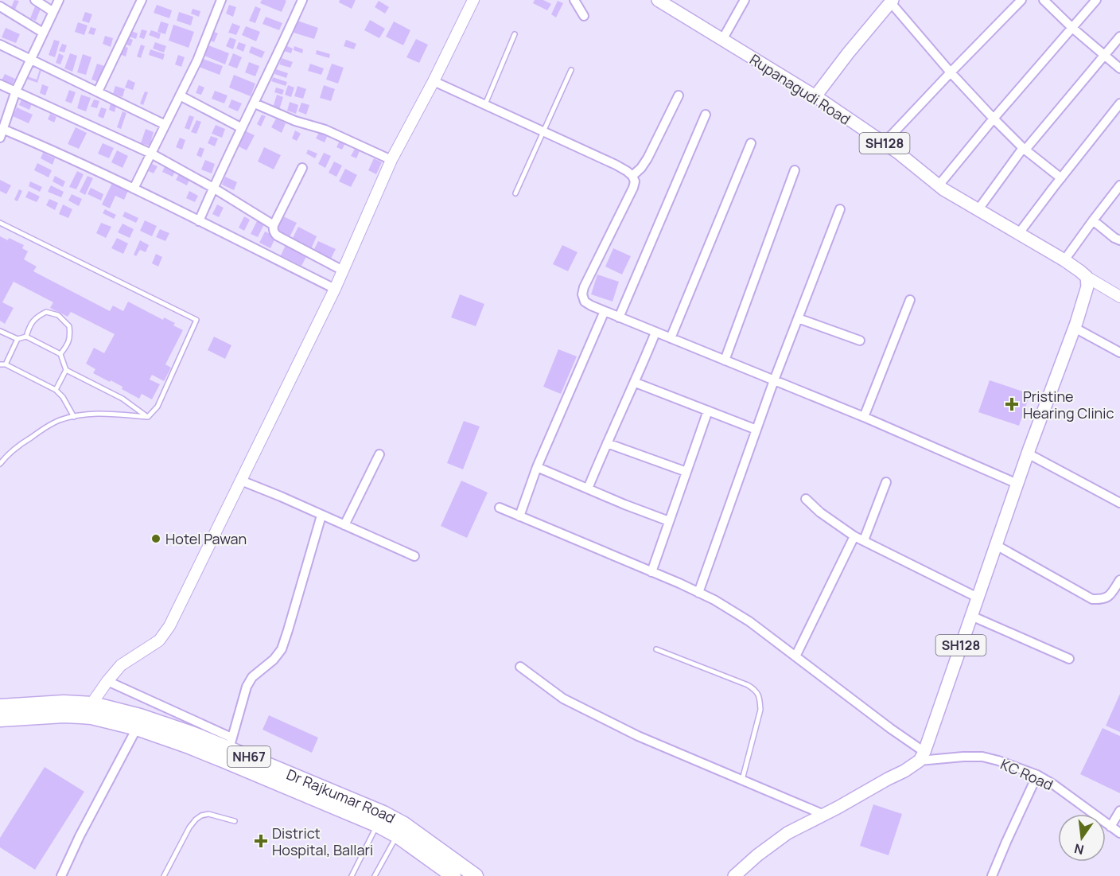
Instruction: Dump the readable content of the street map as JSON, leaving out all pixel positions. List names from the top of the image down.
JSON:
{
  "streets": {
    "highway": ["NH67", "Dr Rajkumar Road"],
    "main road": ["Rupanagudi Road", "SH128"],
    "street": ["KC Road"]
  },
  "crossings": [
    ["Rupanagudi Road", "SH128"],
    ["SH128", "KC Road"]
  ],
  "places": {
    "health": ["Pristine Hearing Clinic", "District Hospital, Ballari"],
    "other": ["Hotel Pawan"]
  },
  "north": "bottom"
}
